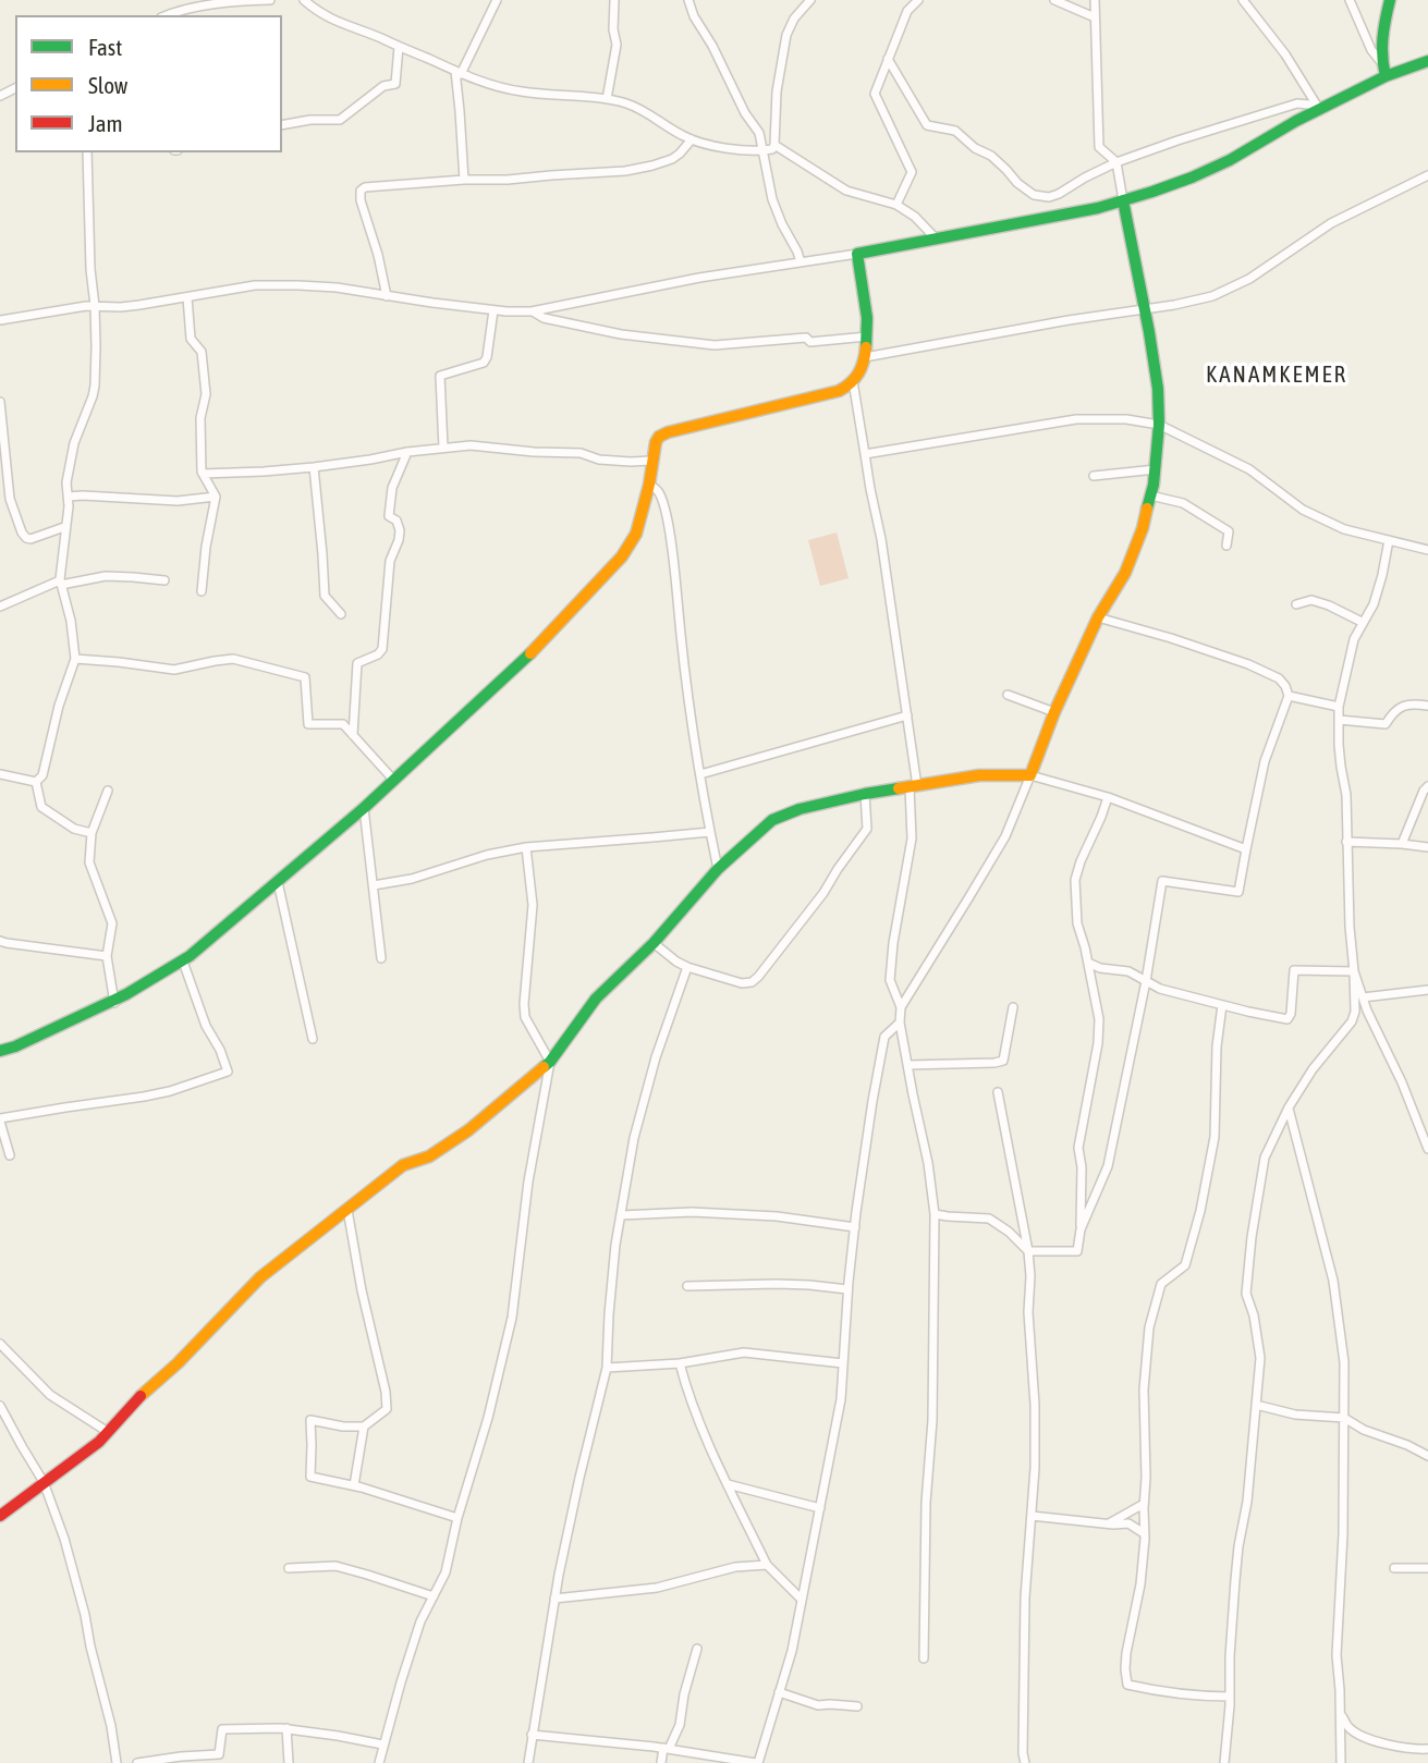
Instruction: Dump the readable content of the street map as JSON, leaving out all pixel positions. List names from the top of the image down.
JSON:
{
  "districts": ["KANAMKEMER"],
  "legend": ["Fast", "Slow", "Jam"]
}
